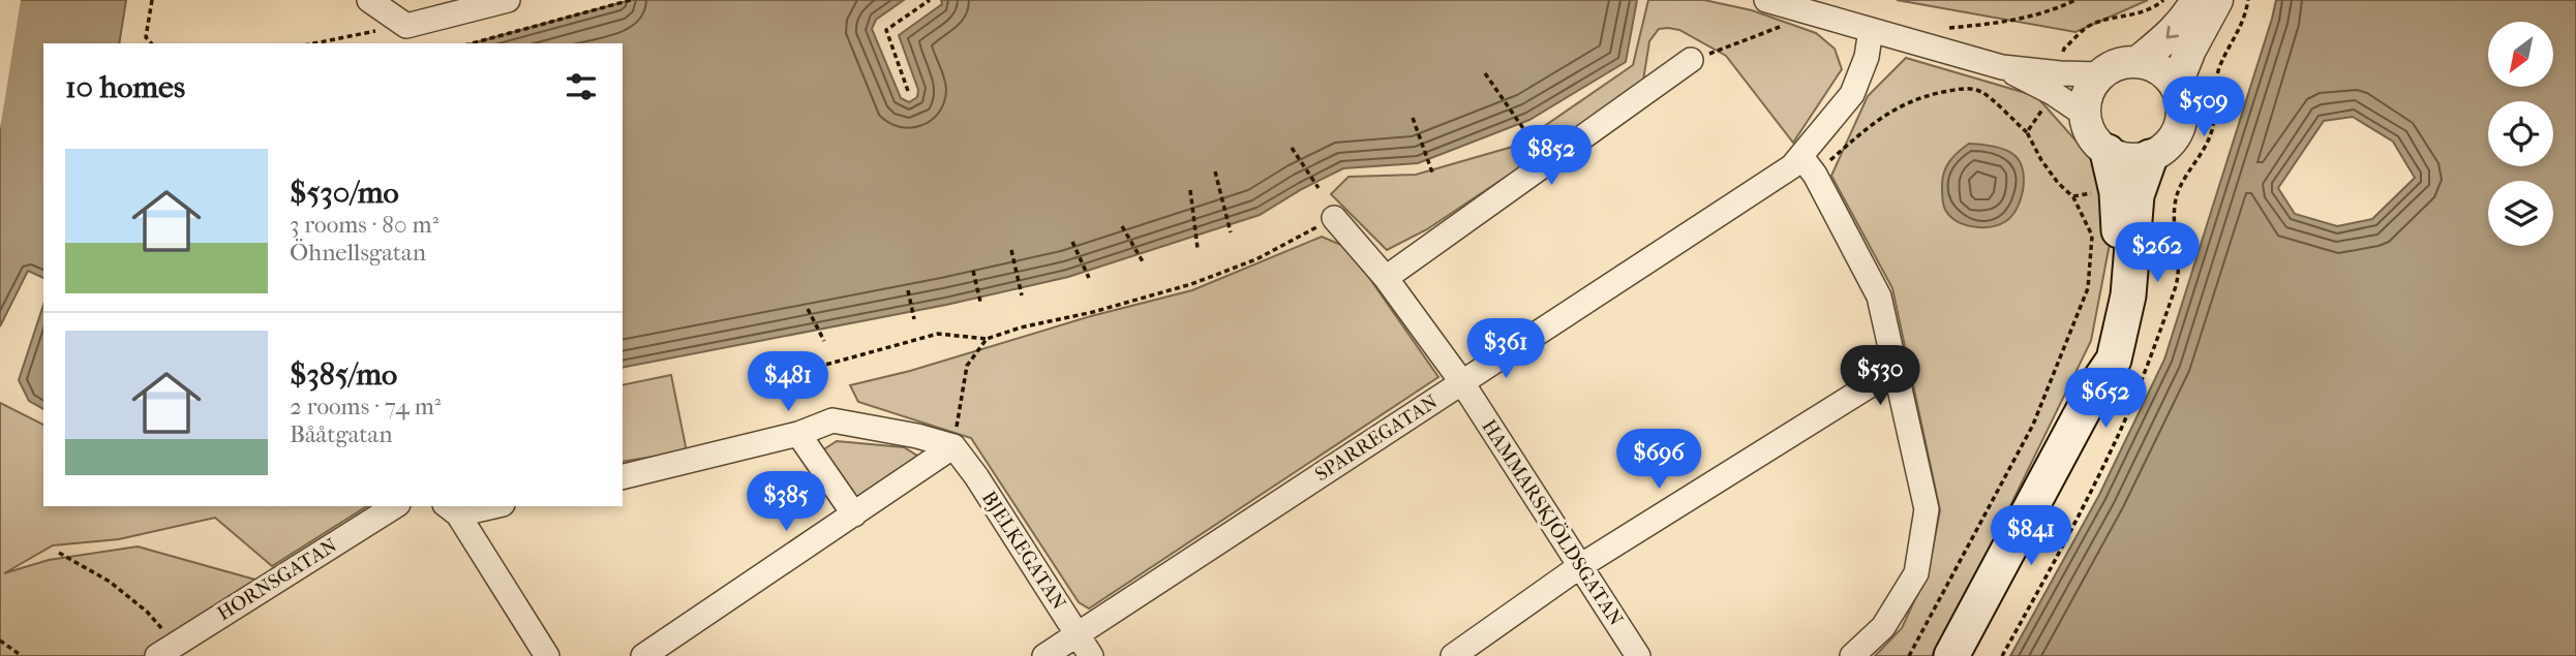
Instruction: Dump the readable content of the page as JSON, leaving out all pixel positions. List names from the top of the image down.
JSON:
{
  "streets": {
    "street": [
      "SPARREGATAN",
      "HAMMARSKJÖLDSGATAN",
      "BJELKEGATAN",
      "HORNSGATAN"
    ]
  },
  "crossings": [
    ["SPARREGATAN", "HAMMARSKJÖLDSGATAN"],
    ["SPARREGATAN", "BJELKEGATAN"]
  ],
  "north": "bottom left",
  "page": {
    "heading": "10 homes",
    "price": [
      "$509",
      "$852",
      "$262",
      "$361",
      "$530",
      "$481",
      "$652",
      "$696",
      "$385",
      "$841"
    ],
    "list": [
      {
        "name": "$530/mo",
        "note": "3 rooms · 80 m² · Öhnellsgatan"
      },
      {
        "name": "$385/mo",
        "note": "2 rooms · 74 m² · Bååtgatan"
      }
    ]
  }
}
